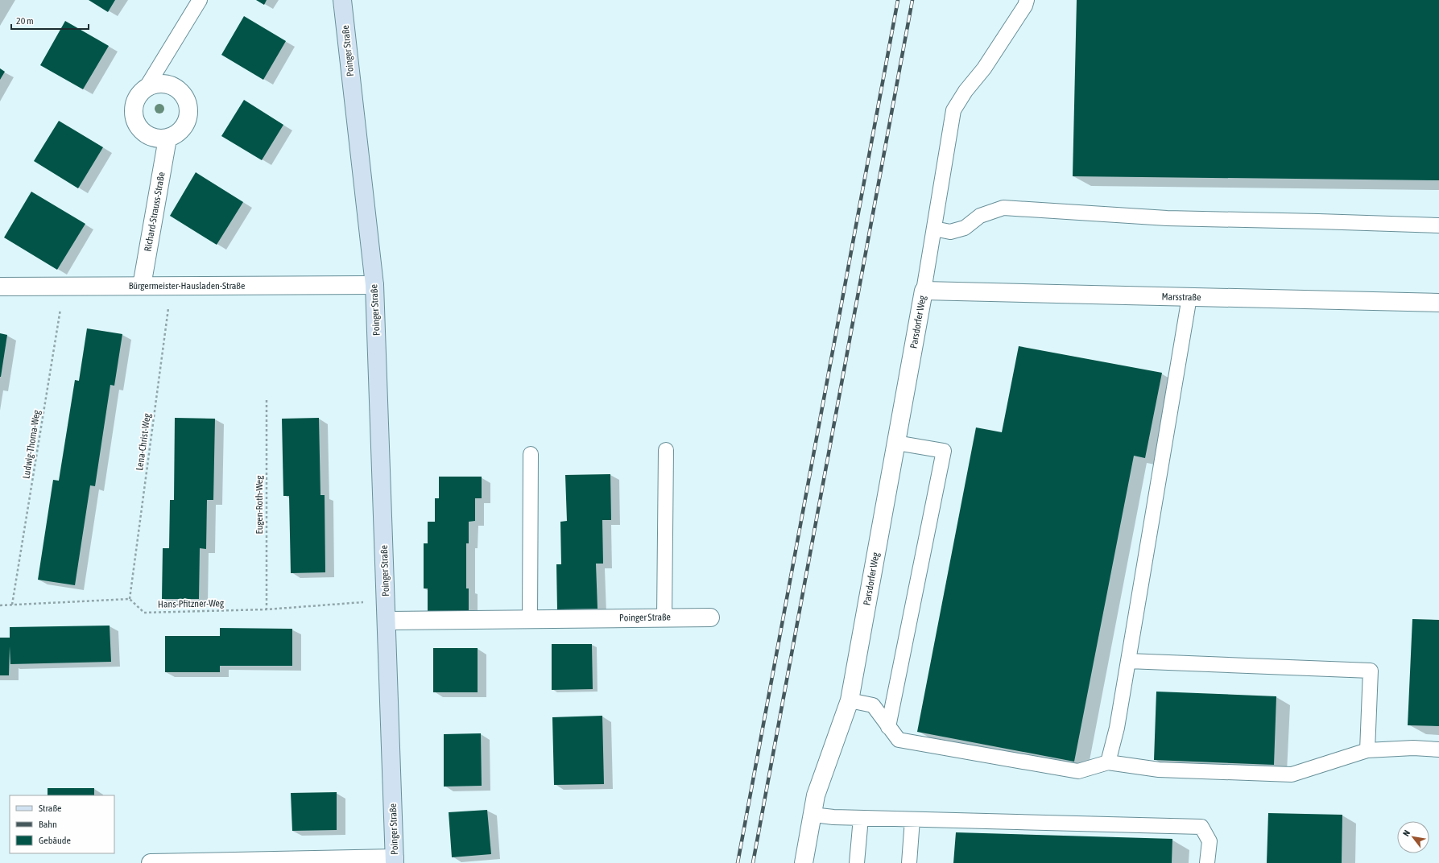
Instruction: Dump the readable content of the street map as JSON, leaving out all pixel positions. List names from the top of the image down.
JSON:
{
  "streets": {
    "street": [
      "Poinger Straße",
      "Richard-Strauss-Straße",
      "Bürgermeister-Hausladen-Straße",
      "Marsstraße",
      "Parsdorfer Weg"
    ],
    "path": [
      "Lena-Christ-Weg",
      "Ludwig-Thoma-Weg",
      "Eugen-Roth-Weg",
      "Hans-Pfitzner-Weg"
    ]
  },
  "crossings": [
    ["Poinger Straße", "Bürgermeister-Hausladen-Straße"],
    ["Poinger Straße", "Hans-Pfitzner-Weg"],
    ["Richard-Strauss-Straße", "Bürgermeister-Hausladen-Straße"],
    ["Bürgermeister-Hausladen-Straße", "Lena-Christ-Weg"],
    ["Bürgermeister-Hausladen-Straße", "Ludwig-Thoma-Weg"],
    ["Marsstraße", "Parsdorfer Weg"],
    ["Lena-Christ-Weg", "Hans-Pfitzner-Weg"],
    ["Eugen-Roth-Weg", "Hans-Pfitzner-Weg"]
  ],
  "legend": ["Straße", "Bahn", "Gebäude"],
  "scale_bar": "20 m",
  "north": "top left"
}
